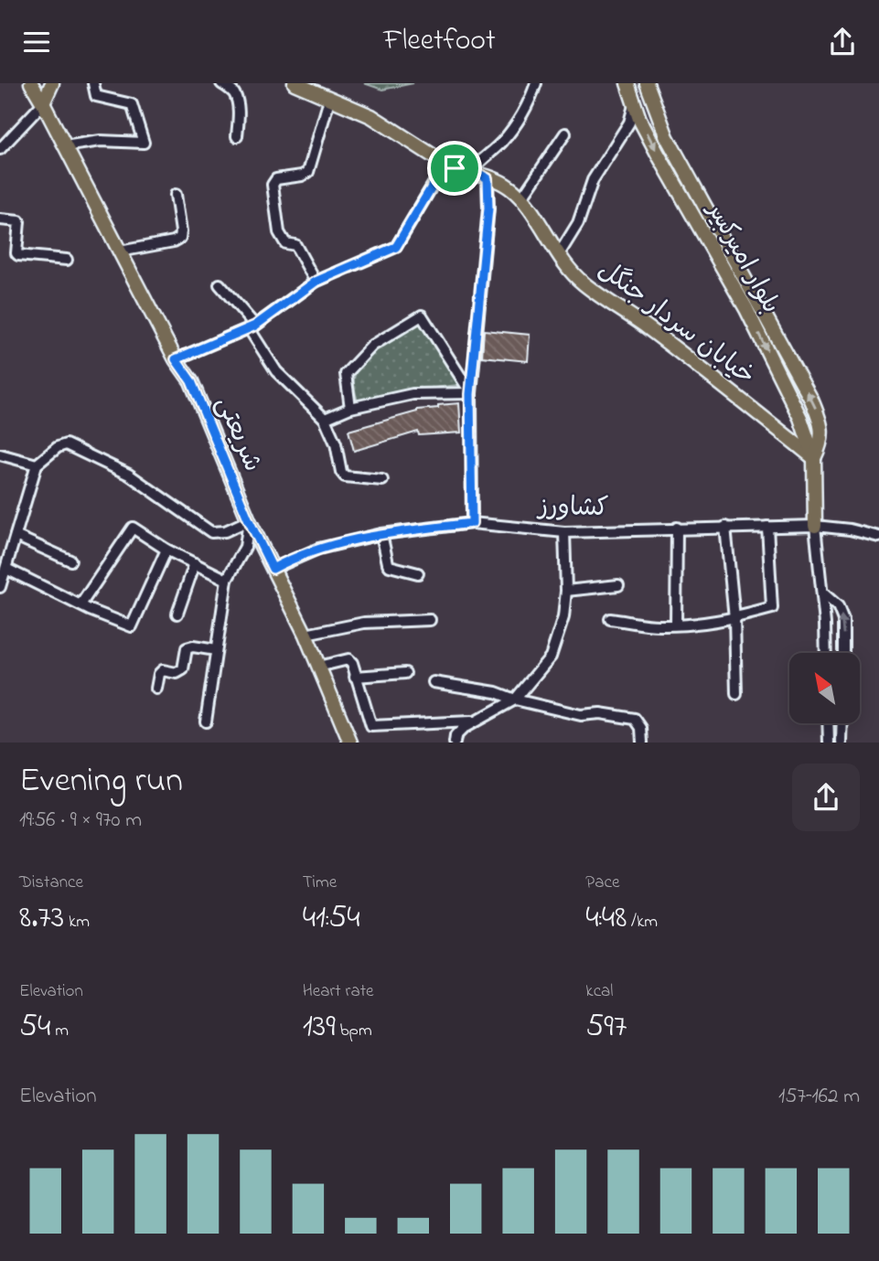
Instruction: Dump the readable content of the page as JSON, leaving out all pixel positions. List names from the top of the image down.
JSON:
{
  "streets": {
    "main road": ["بلوار امیرکبیر", "خیابان سردار جنگل", "شریعتی"],
    "street": ["کشاورز"]
  },
  "crossings": [
    ["بلوار امیرکبیر", "خیابان سردار جنگل"],
    ["بلوار امیرکبیر", "کشاورز"],
    ["شریعتی", "کشاورز"]
  ],
  "north": "top left",
  "page": {
    "header": "Fleetfoot",
    "heading": ["Evening run", "19:56 · 9 × 970 m"],
    "stats": [
      ["Distance", "8.73 km"],
      ["Time", "41:54"],
      ["Pace", "4:48 /km"],
      ["Elevation", "54 m"],
      ["Heart rate", "139 bpm"],
      ["kcal", "597"]
    ],
    "chart": ["Elevation", "157–162 m"]
  }
}
